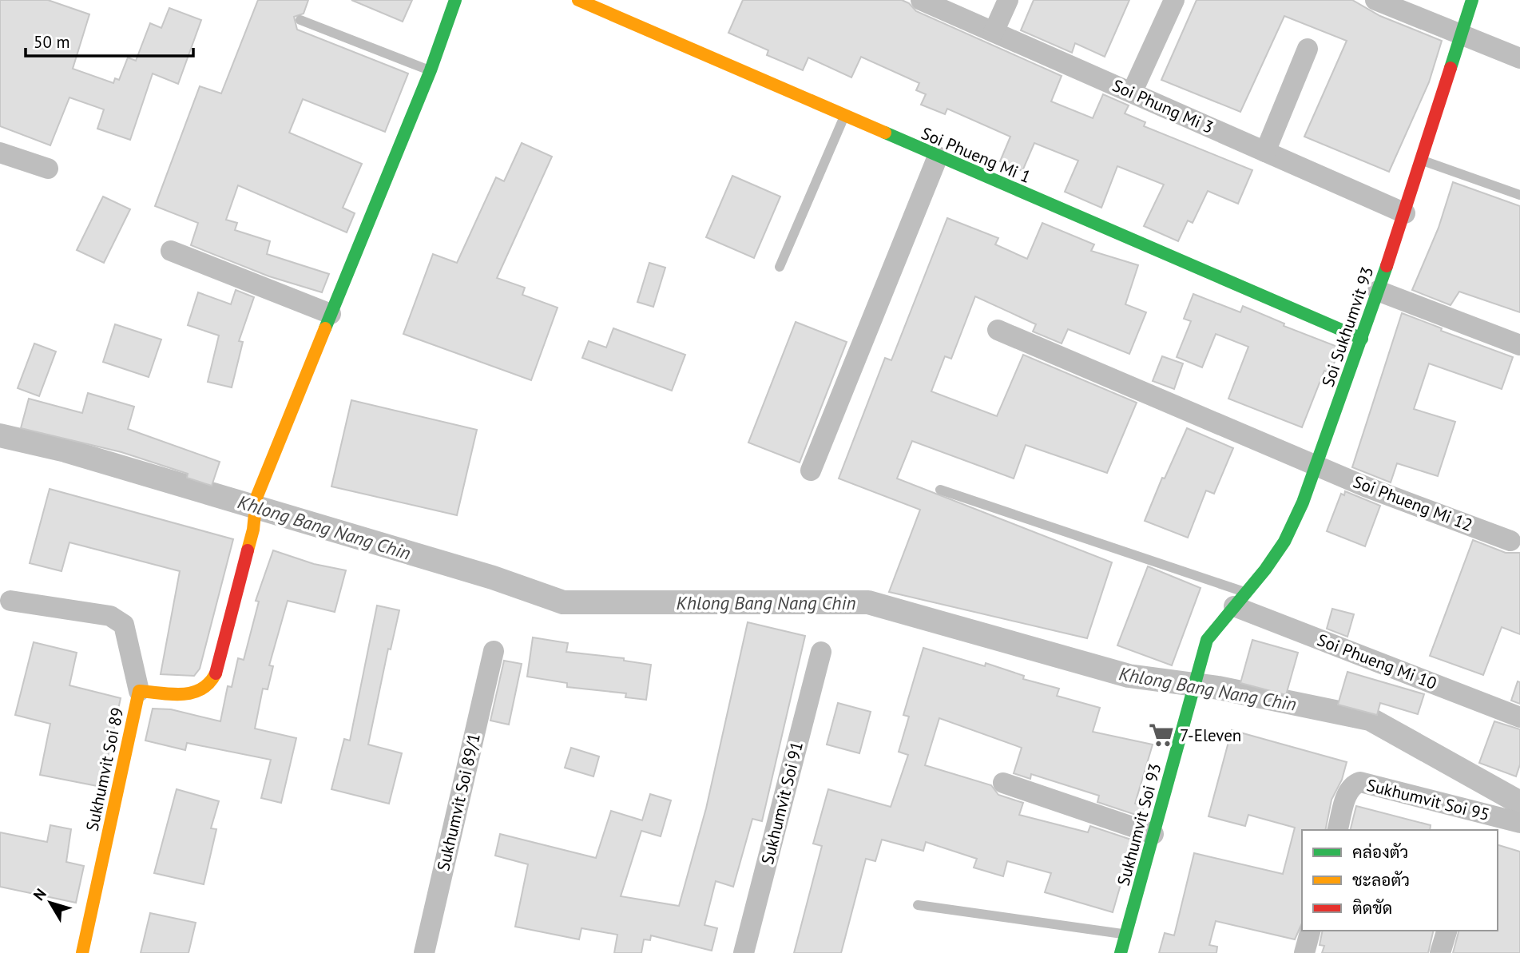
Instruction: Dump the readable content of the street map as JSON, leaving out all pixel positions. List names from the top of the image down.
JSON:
{
  "streets": {
    "street": [
      "Soi Phung Mi 3",
      "Soi Phueng Mi 1",
      "Soi Sukhumvit 93",
      "Soi Phueng Mi 12",
      "Soi Phueng Mi 10",
      "Sukhumvit Soi 89",
      "Sukhumvit Soi 95",
      "Sukhumvit Soi 89/1",
      "Sukhumvit Soi 91",
      "Sukhumvit Soi 93"
    ]
  },
  "crossings": [
    ["Soi Phung Mi 3", "Soi Sukhumvit 93"],
    ["Soi Phueng Mi 1", "Soi Sukhumvit 93"],
    ["Soi Sukhumvit 93", "Soi Phueng Mi 12"],
    ["Soi Sukhumvit 93", "Soi Phueng Mi 10"],
    ["Soi Sukhumvit 93", "Sukhumvit Soi 93"]
  ],
  "water": ["Khlong Bang Nang Chin"],
  "places": {
    "supermarket": ["7-Eleven"]
  },
  "legend": ["คล่องตัว", "ชะลอตัว", "ติดขัด"],
  "scale_bar": "50 m",
  "north": "top left"
}
